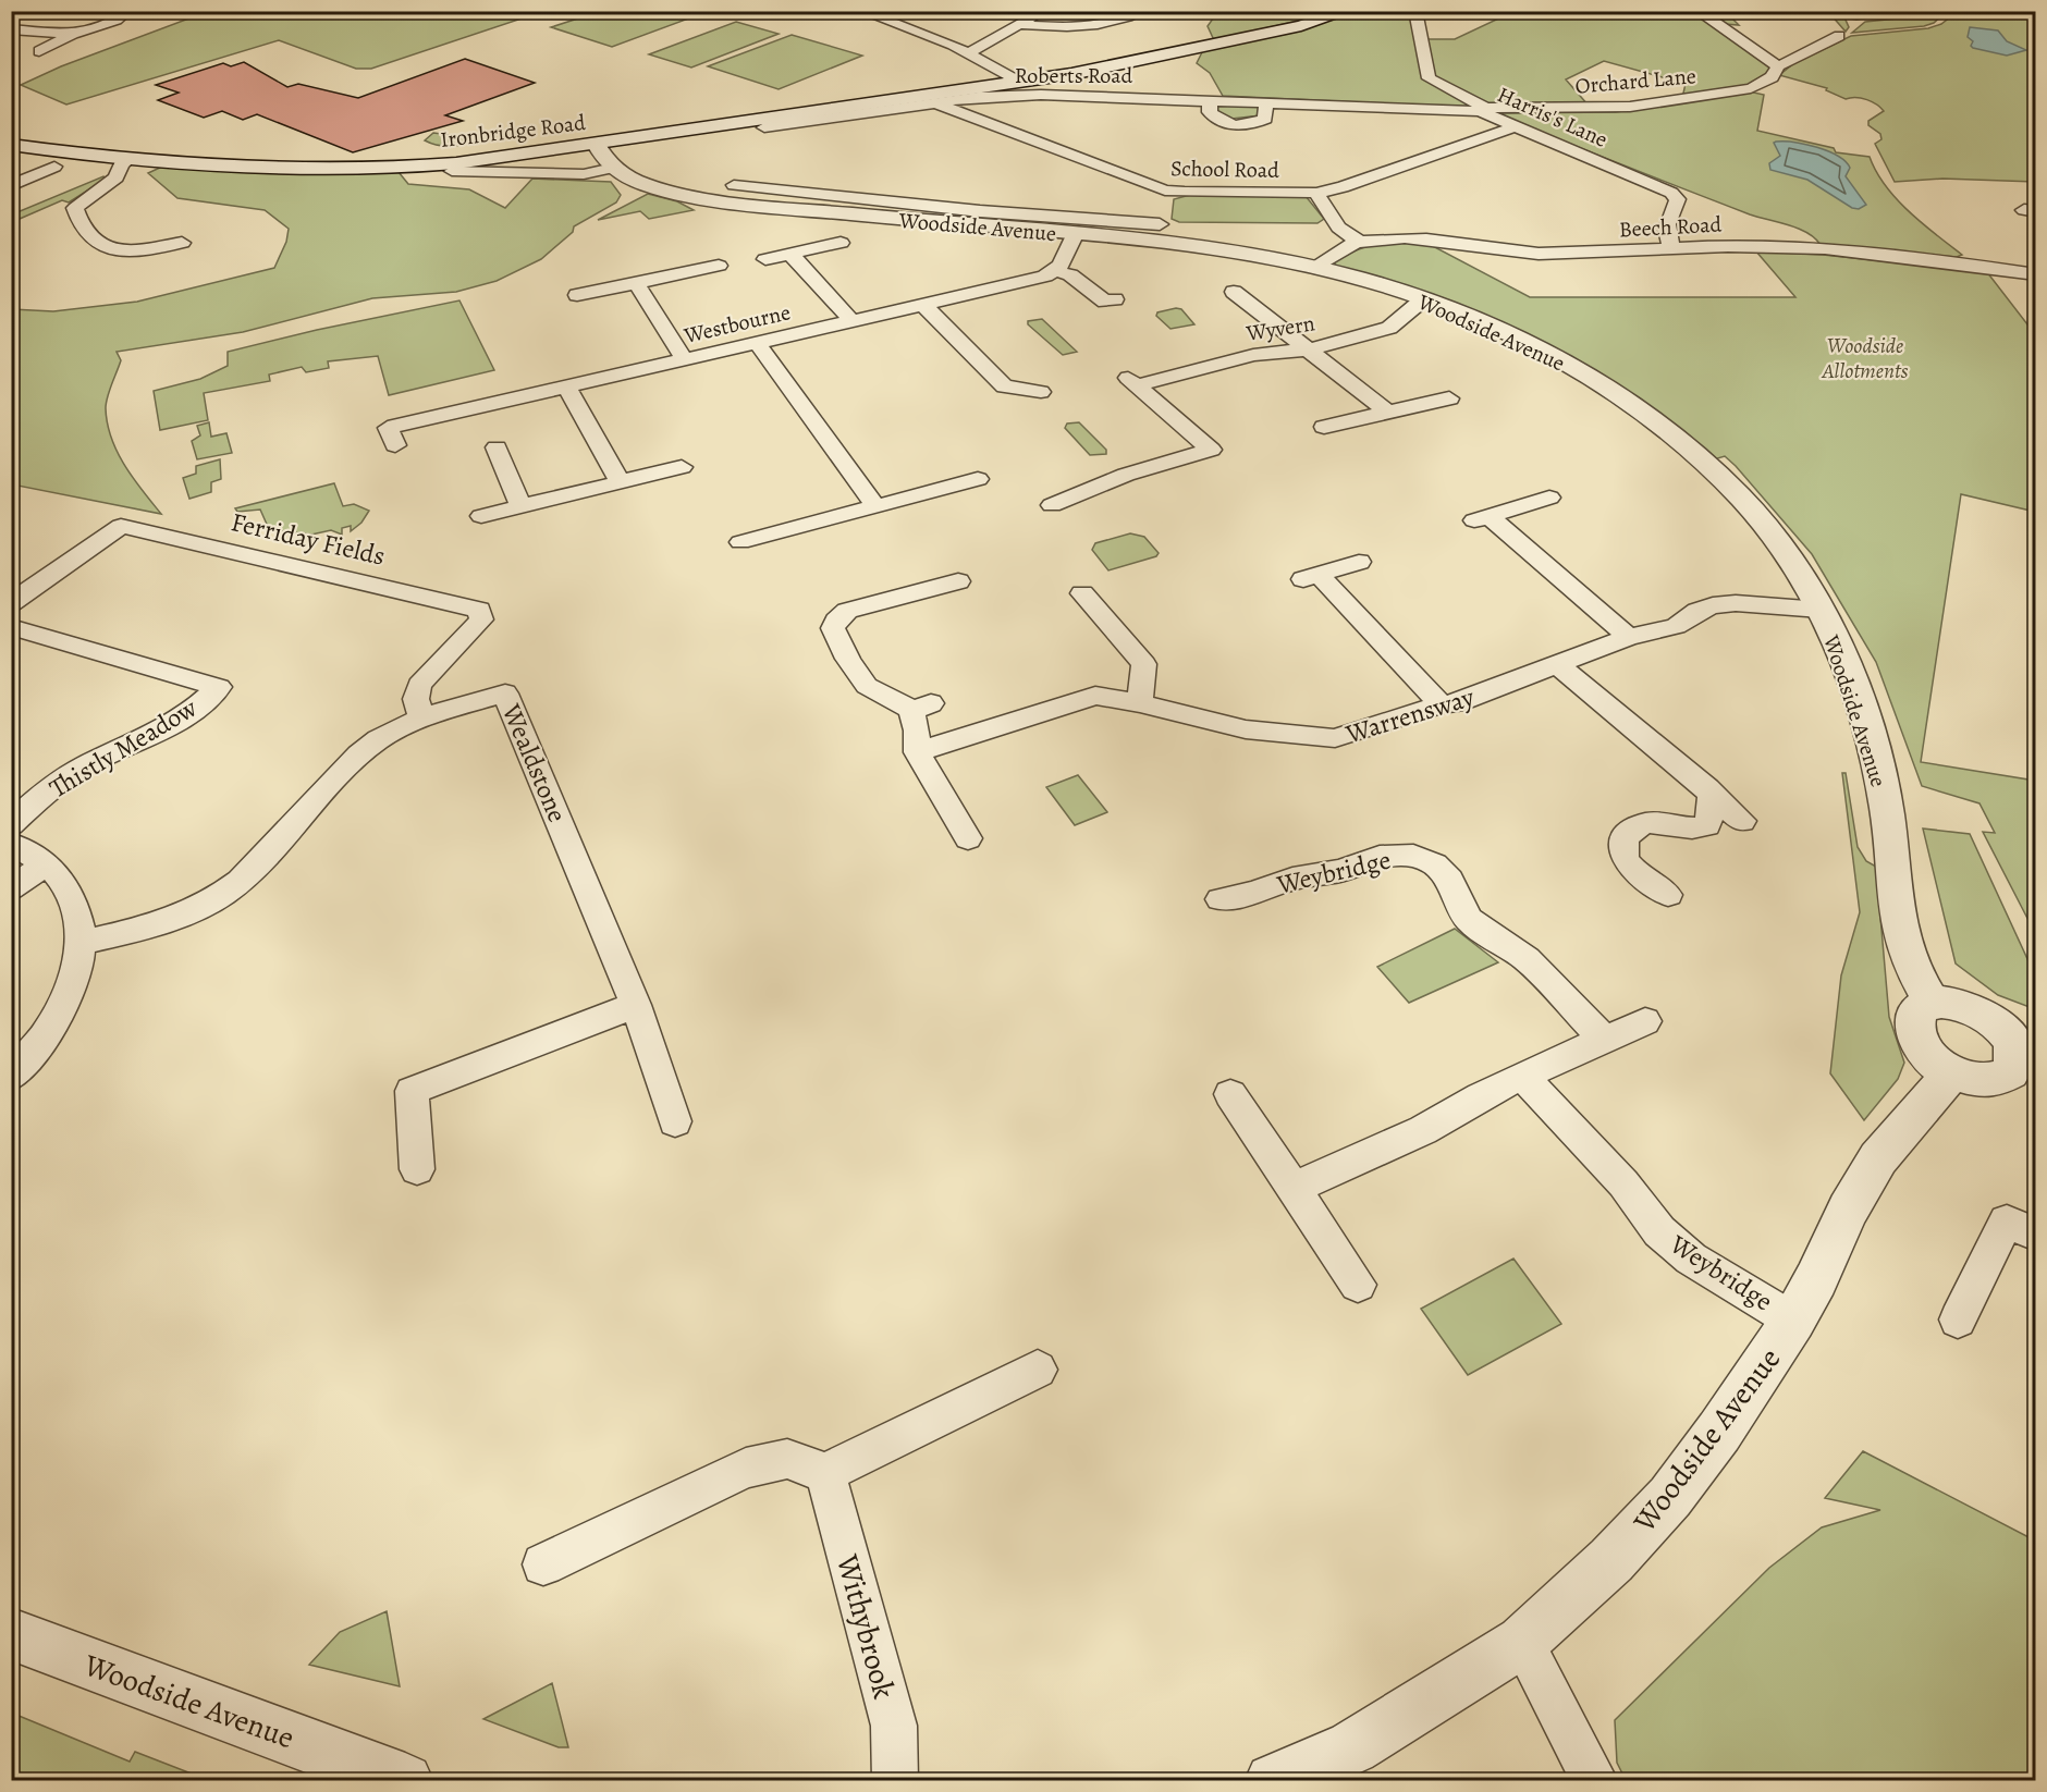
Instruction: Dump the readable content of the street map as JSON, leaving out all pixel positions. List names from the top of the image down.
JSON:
{
  "streets": {
    "street": [
      "Roberts Road",
      "Orchard Lane",
      "Harris's Lane",
      "Ironbridge Road",
      "School Road",
      "Woodside Avenue",
      "Beech Road",
      "Westbourne",
      "Wyvern",
      "Ferriday Fields",
      "Warrensway",
      "Thistly Meadow",
      "Wealdstone",
      "Weybridge",
      "Withybrook"
    ]
  },
  "crossings": [
    ["Roberts Road", "Orchard Lane"],
    ["Roberts Road", "Harris's Lane"],
    ["Roberts Road", "Ironbridge Road"],
    ["Roberts Road", "School Road"],
    ["Orchard Lane", "Harris's Lane"],
    ["Harris's Lane", "School Road"],
    ["Harris's Lane", "Beech Road"],
    ["Ironbridge Road", "School Road"],
    ["Ironbridge Road", "Woodside Avenue"],
    ["Woodside Avenue", "Beech Road"],
    ["Woodside Avenue", "Wyvern"],
    ["Woodside Avenue", "Warrensway"],
    ["Woodside Avenue", "Weybridge"],
    ["Ferriday Fields", "Wealdstone"]
  ],
  "parks": ["Woodside Allotments"]
}
